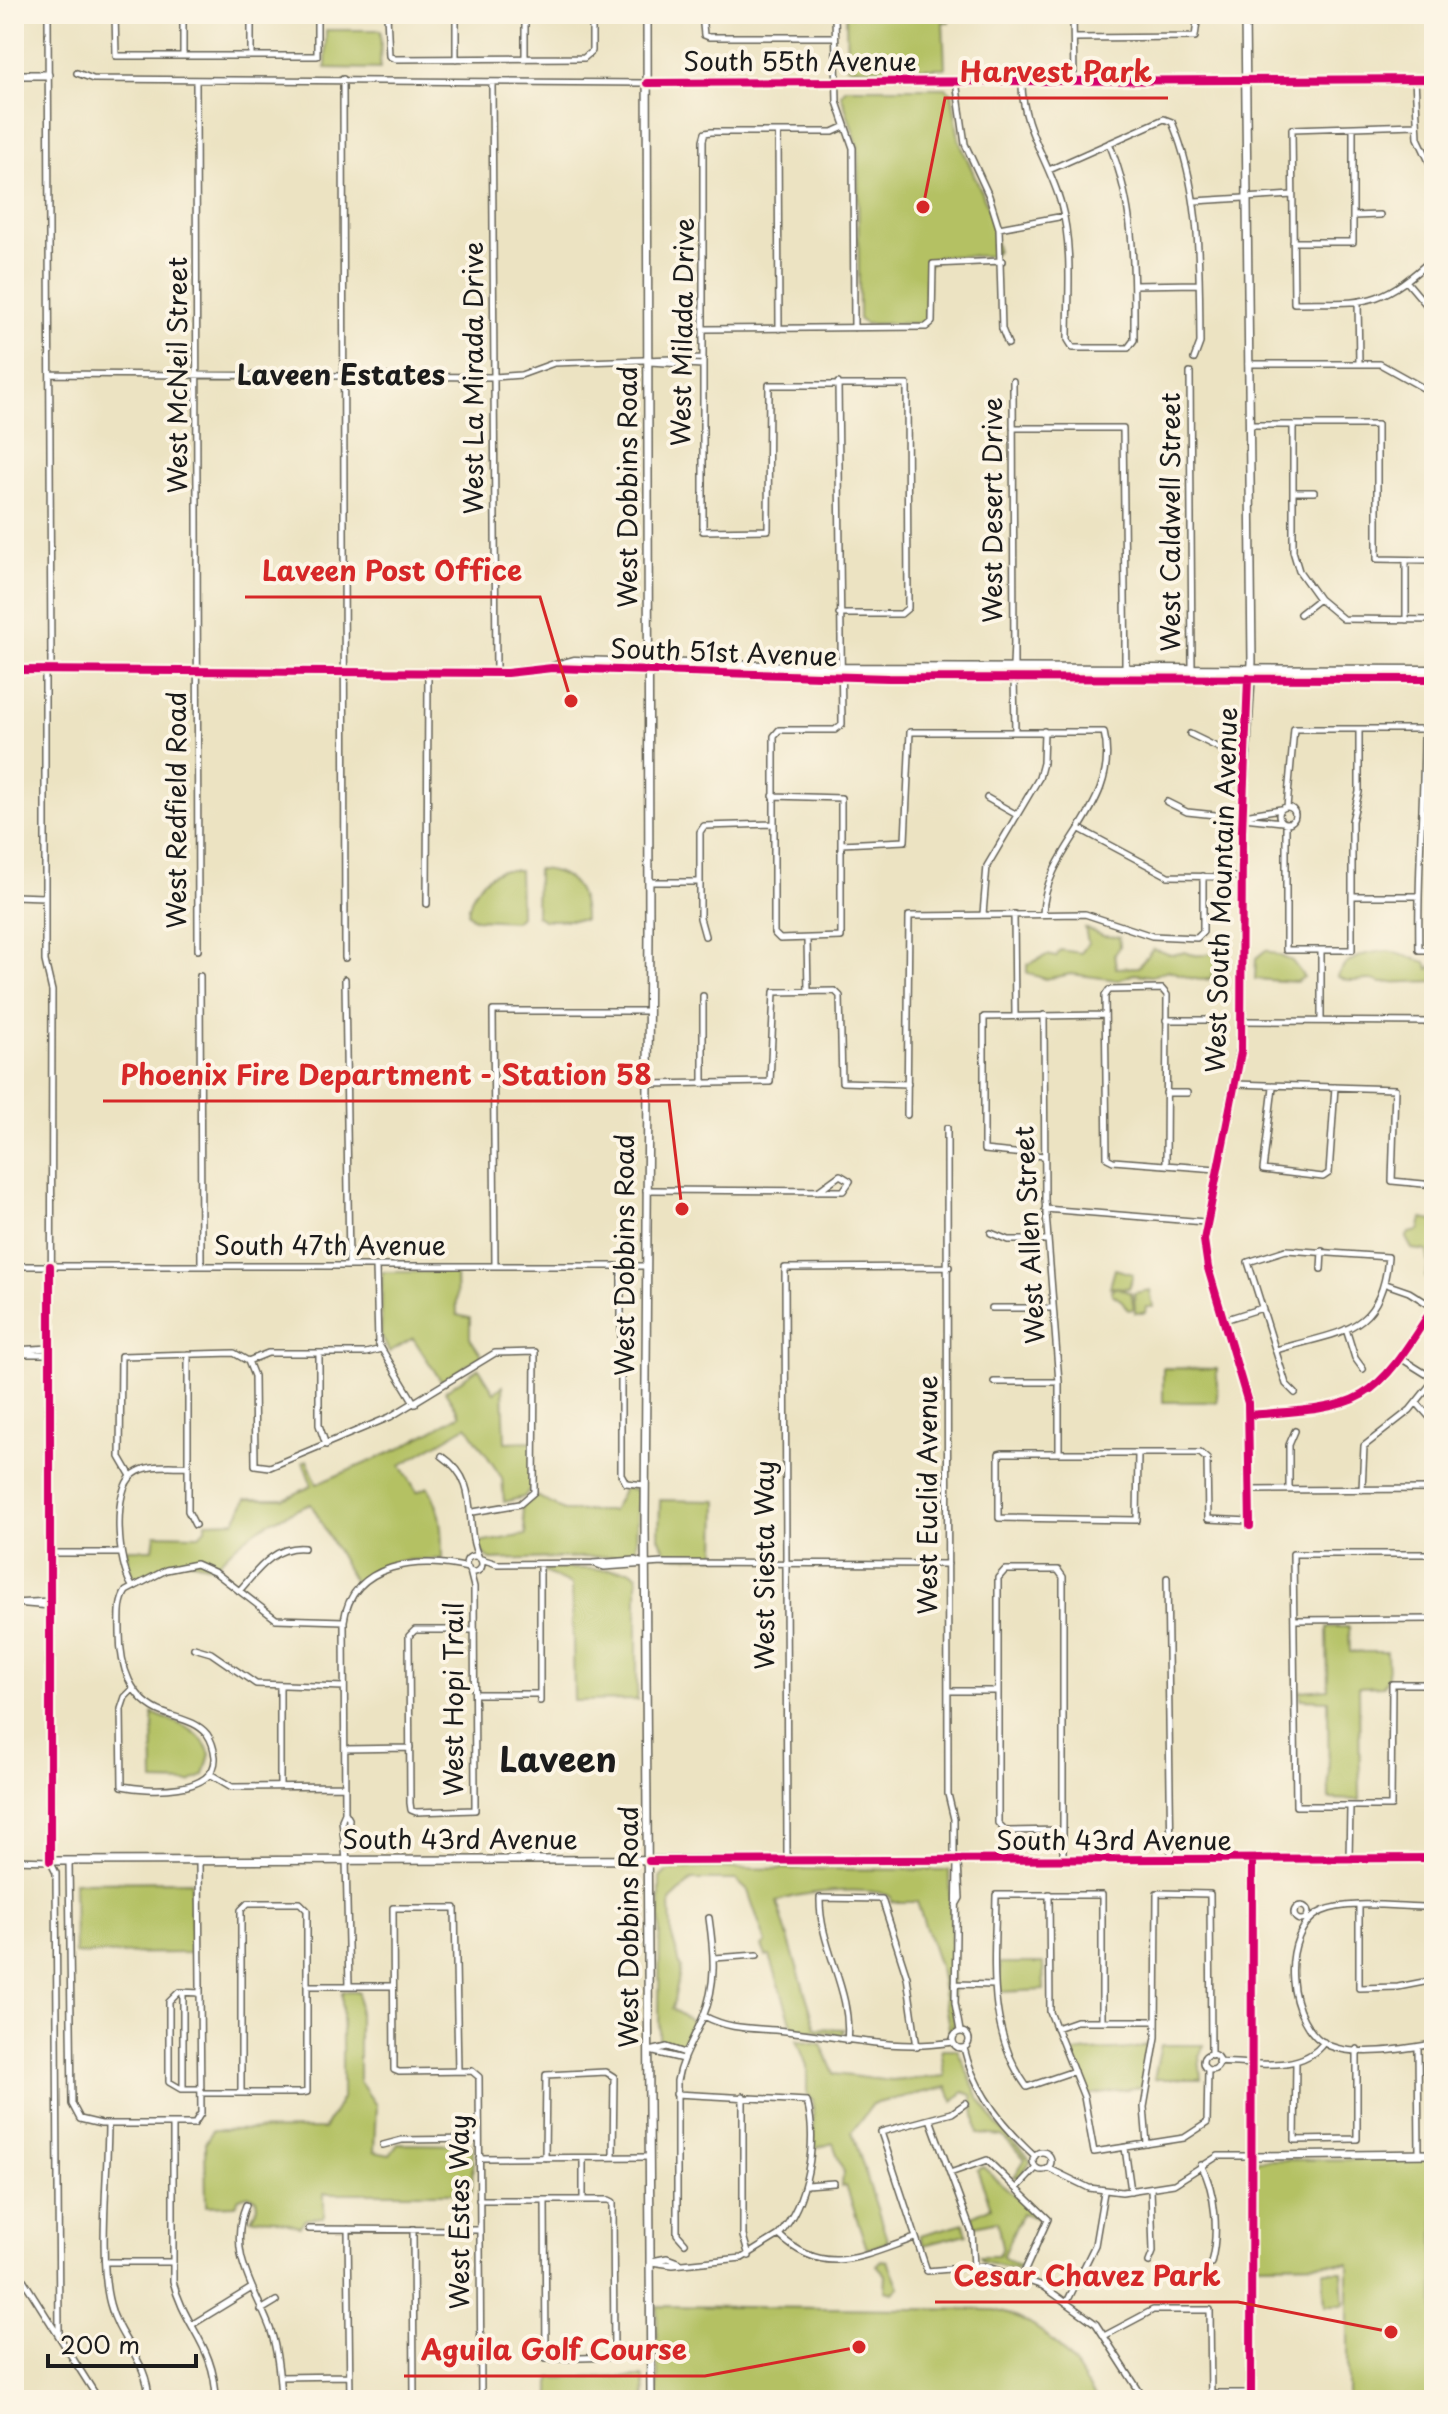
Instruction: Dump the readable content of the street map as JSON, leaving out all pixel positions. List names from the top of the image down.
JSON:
{
  "streets": {
    "main road": ["South 51st Avenue"],
    "street": [
      "South 55th Avenue",
      "West Milada Drive",
      "West McNeil Street",
      "West La Mirada Drive",
      "West Dobbins Road",
      "West Desert Drive",
      "West Caldwell Street",
      "West Redfield Road",
      "West South Mountain Avenue",
      "West Allen Street",
      "South 47th Avenue",
      "West Euclid Avenue",
      "West Siesta Way",
      "West Hopi Trail",
      "South 43rd Avenue",
      "West Estes Way"
    ]
  },
  "crossings": [
    ["South 55th Avenue", "West McNeil Street"],
    ["South 55th Avenue", "West La Mirada Drive"],
    ["South 55th Avenue", "West Dobbins Road"],
    ["South 55th Avenue", "West South Mountain Avenue"],
    ["West McNeil Street", "South 51st Avenue"],
    ["West McNeil Street", "West Redfield Road"],
    ["West La Mirada Drive", "South 51st Avenue"],
    ["West Dobbins Road", "South 51st Avenue"],
    ["West Dobbins Road", "South 47th Avenue"],
    ["West Dobbins Road", "South 43rd Avenue"],
    ["West Desert Drive", "South 51st Avenue"],
    ["West Caldwell Street", "South 51st Avenue"],
    ["South 51st Avenue", "West Redfield Road"],
    ["South 51st Avenue", "West South Mountain Avenue"],
    ["West Euclid Avenue", "West Siesta Way"],
    ["West Euclid Avenue", "South 43rd Avenue"],
    ["West Siesta Way", "South 43rd Avenue"]
  ],
  "districts": ["Laveen Estates", "Laveen"],
  "places": [
    "Harvest Park",
    "Laveen Post Office",
    "Phoenix Fire Department - Station 58",
    "Cesar Chavez Park",
    "Aguila Golf Course"
  ],
  "scale_bar": "200 m"
}
